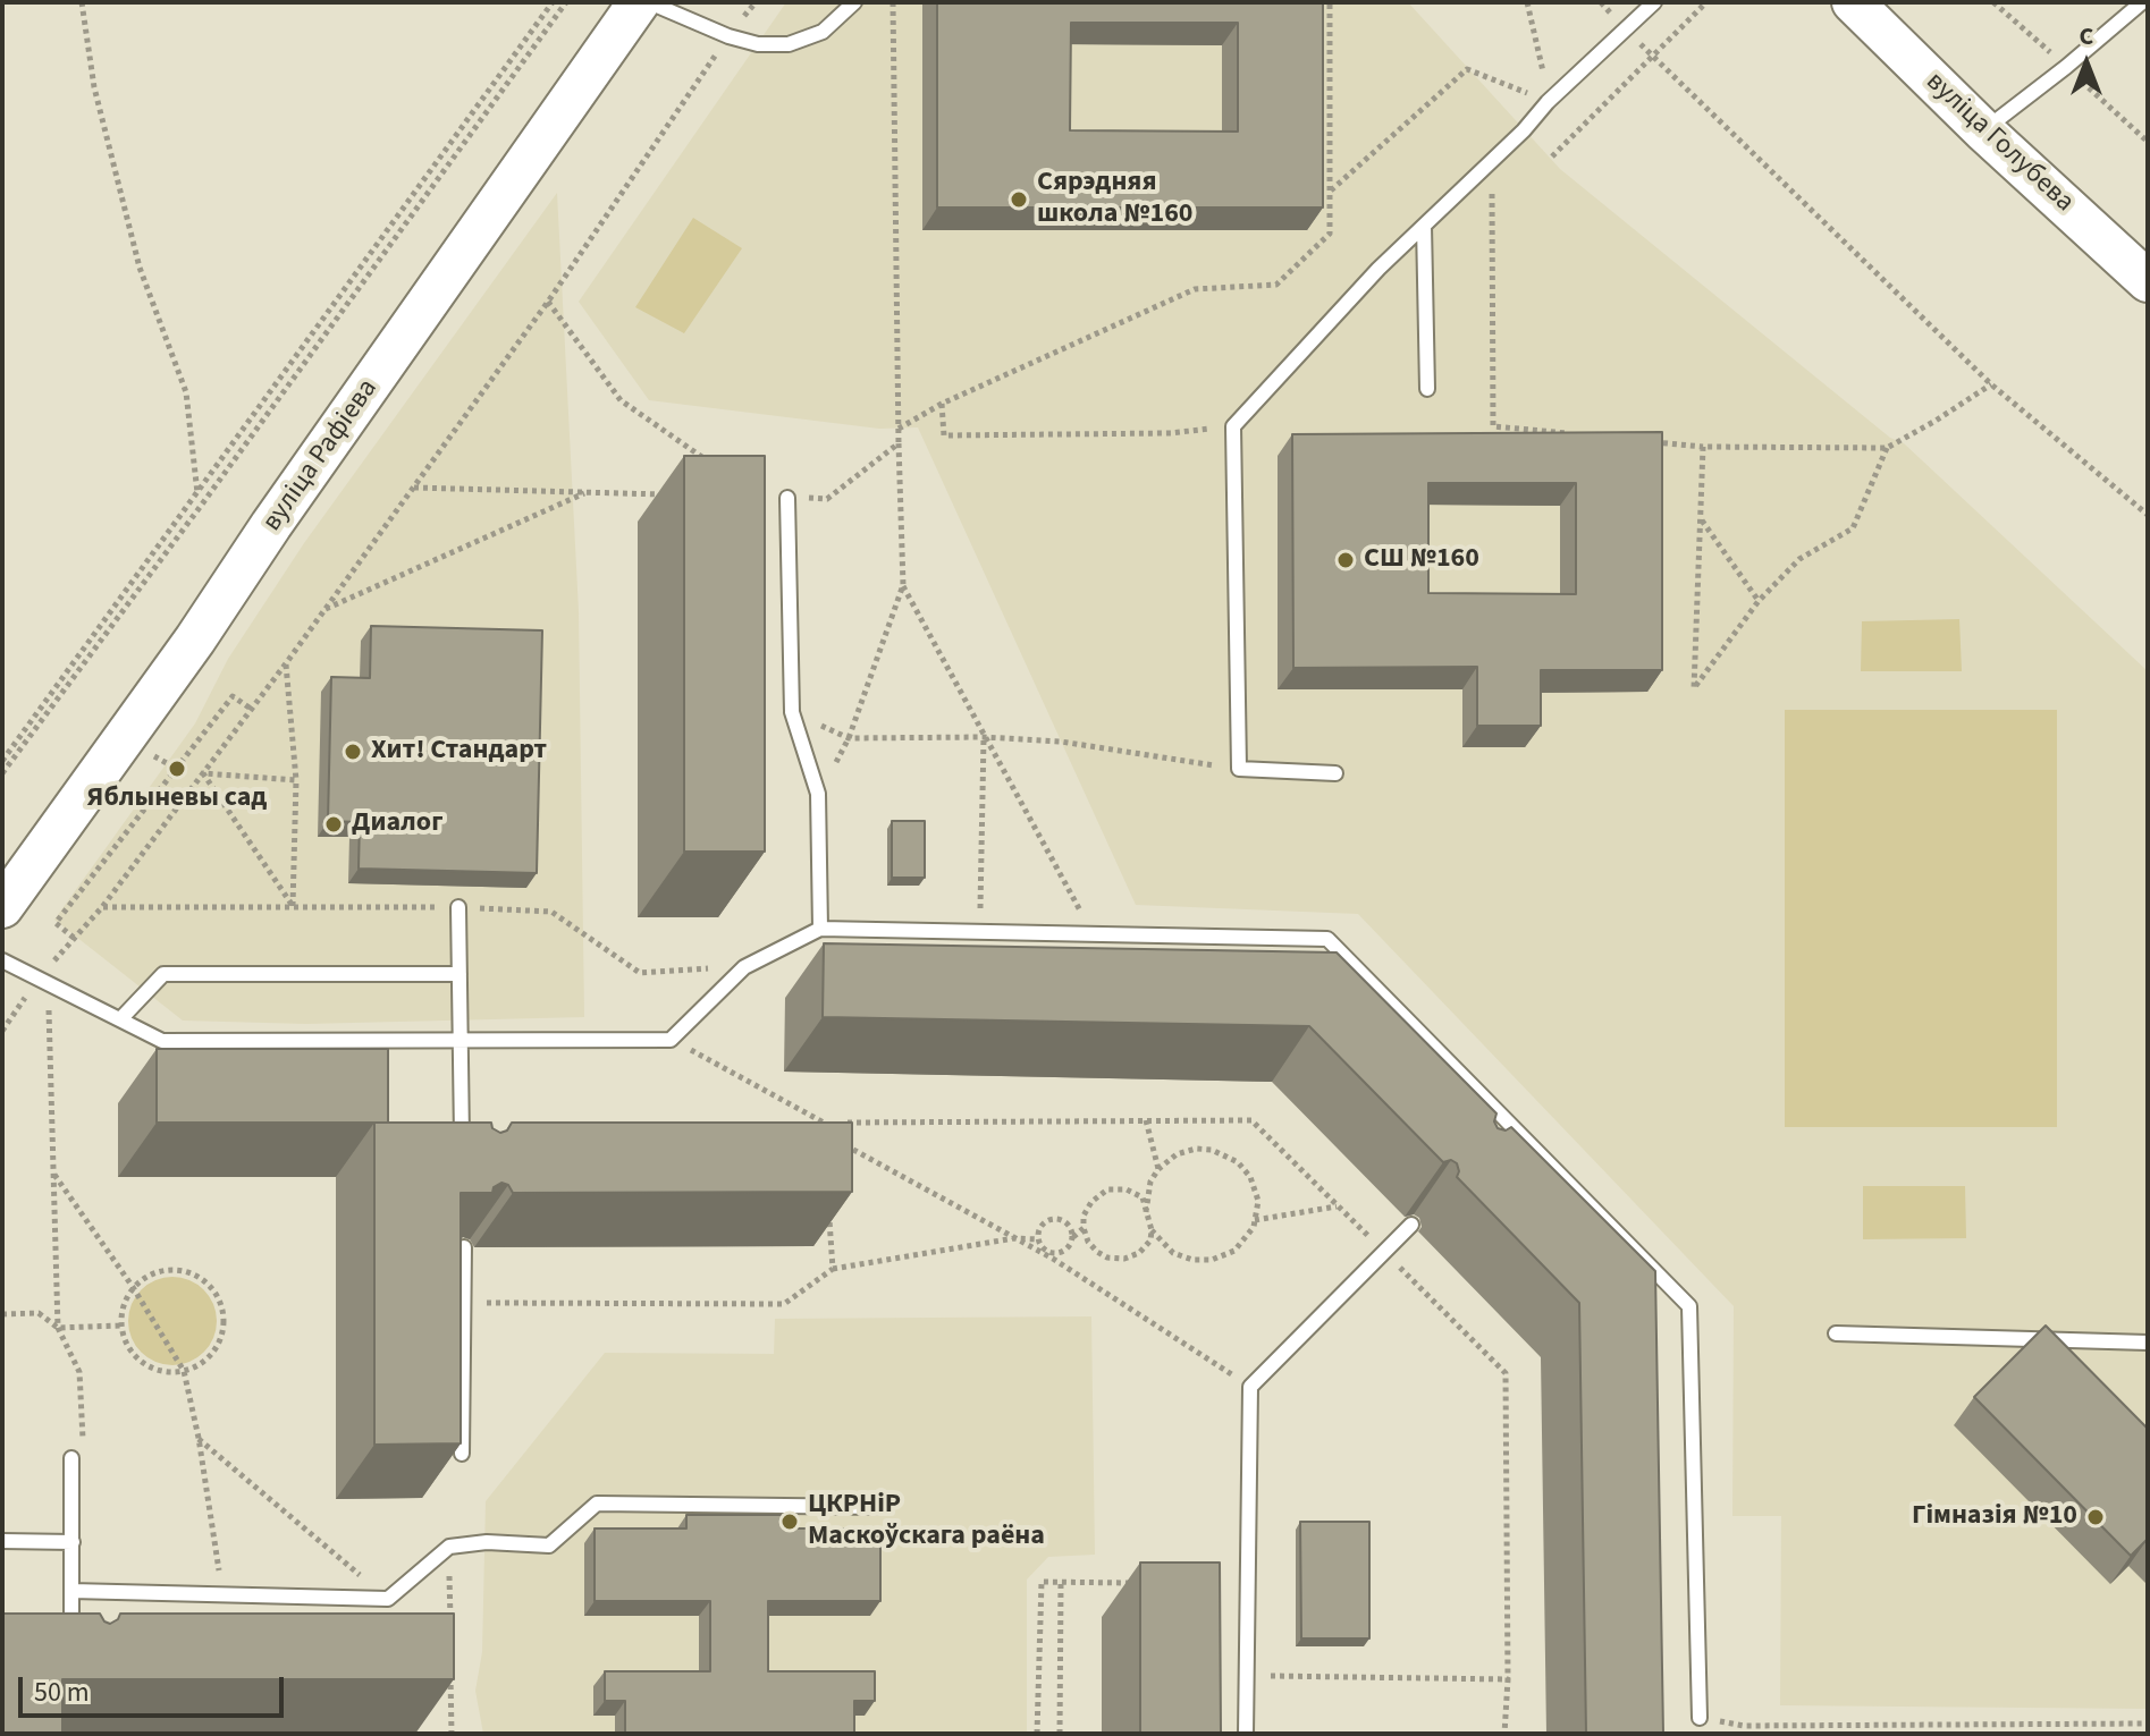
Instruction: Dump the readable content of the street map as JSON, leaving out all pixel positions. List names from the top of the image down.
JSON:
{
  "streets": {
    "main road": ["вуліца Голубева", "вуліца Рафіева"]
  },
  "places": [
    "Сярэдняя школа №160",
    "СШ №160",
    "Хит! Стандарт",
    "Яблыневы сад",
    "Диалог",
    "Гімназія №10",
    "ЦКРНіР Маскоўскага раёна"
  ],
  "scale_bar": "50 m",
  "north": "top"
}
